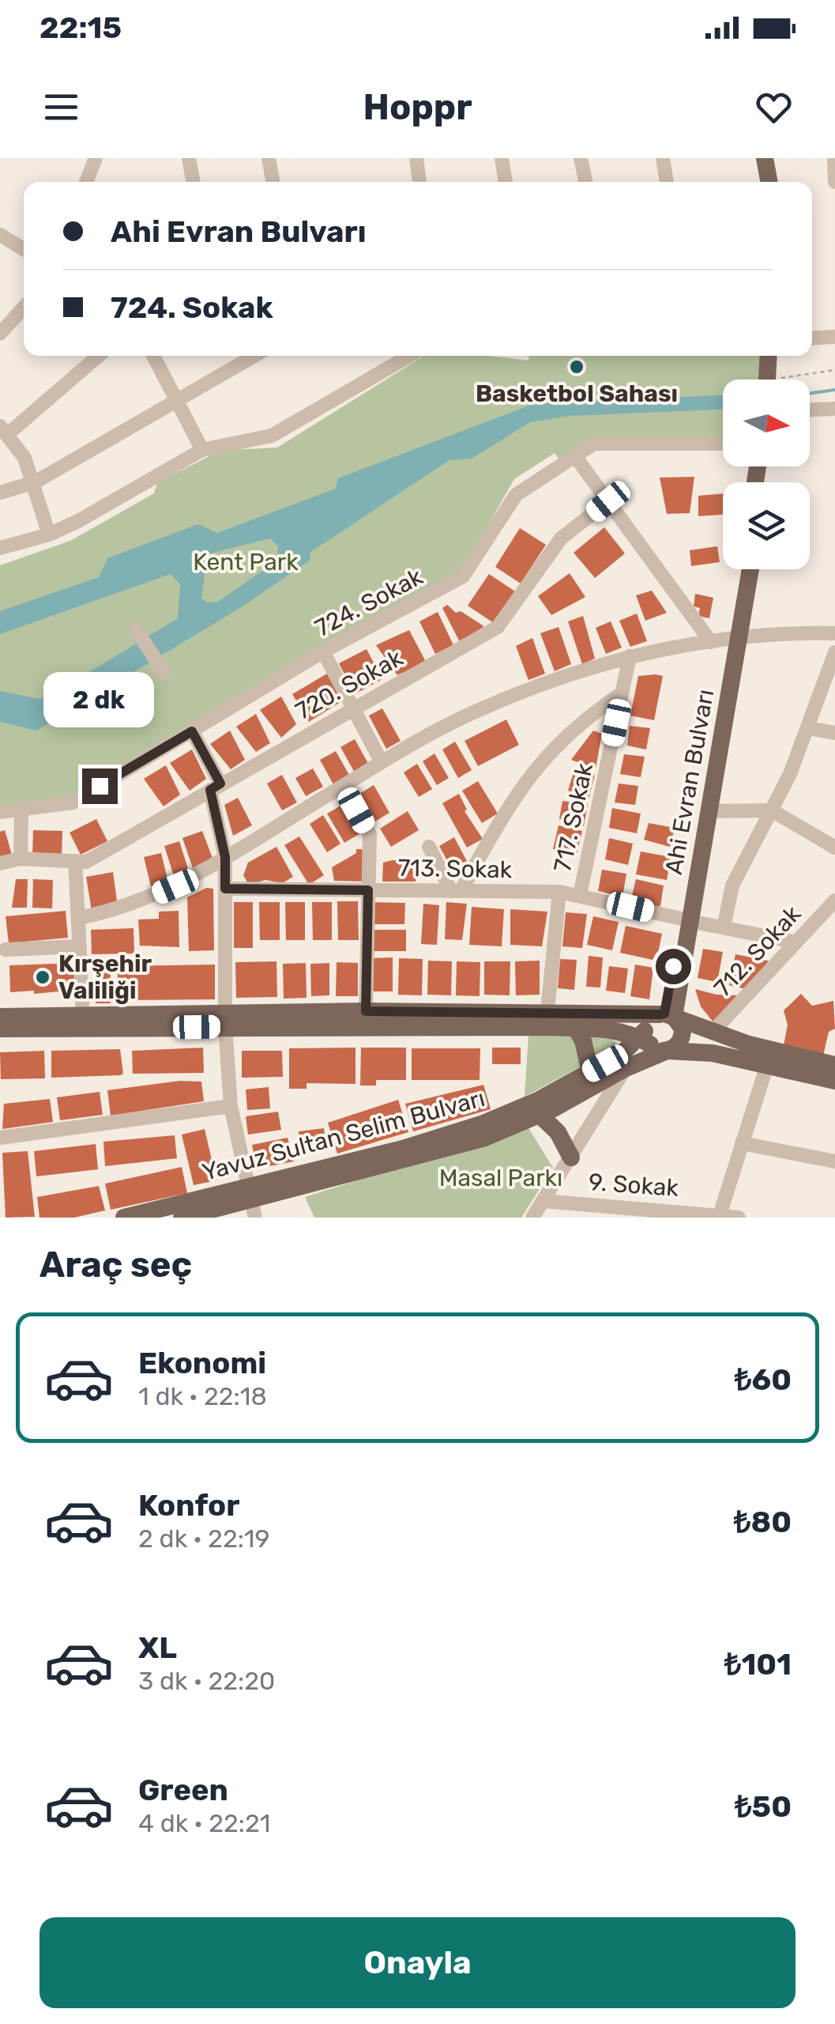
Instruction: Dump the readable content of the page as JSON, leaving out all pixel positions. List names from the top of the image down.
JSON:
{
  "streets": {
    "main road": ["Ahi Evran Bulvarı", "Yavuz Sultan Selim Bulvarı"],
    "street": [
      "724. Sokak",
      "720. Sokak",
      "717. Sokak",
      "713. Sokak",
      "712. Sokak",
      "9. Sokak"
    ]
  },
  "crossings": [
    ["Ahi Evran Bulvarı", "713. Sokak"],
    ["Ahi Evran Bulvarı", "Yavuz Sultan Selim Bulvarı"],
    ["717. Sokak", "713. Sokak"],
    ["713. Sokak", "712. Sokak"]
  ],
  "parks": ["Kent Park", "Masal Parkı"],
  "places": ["Basketbol Sahası", "Kırşehir Valiliği"],
  "north": "right",
  "page": {
    "status": "22:15",
    "header": "Hoppr",
    "banner": ["Ahi Evran Bulvarı", "724. Sokak"],
    "bubble": "2 dk",
    "heading": "Araç seç",
    "list": [
      {
        "name": "Ekonomi",
        "note": "1 dk · 22:18",
        "value": "₺60"
      },
      {
        "name": "Konfor",
        "note": "2 dk · 22:19",
        "value": "₺80"
      },
      {
        "name": "XL",
        "note": "3 dk · 22:20",
        "value": "₺101"
      },
      {
        "name": "Green",
        "note": "4 dk · 22:21",
        "value": "₺50"
      }
    ],
    "buttons": "Onayla"
  }
}
